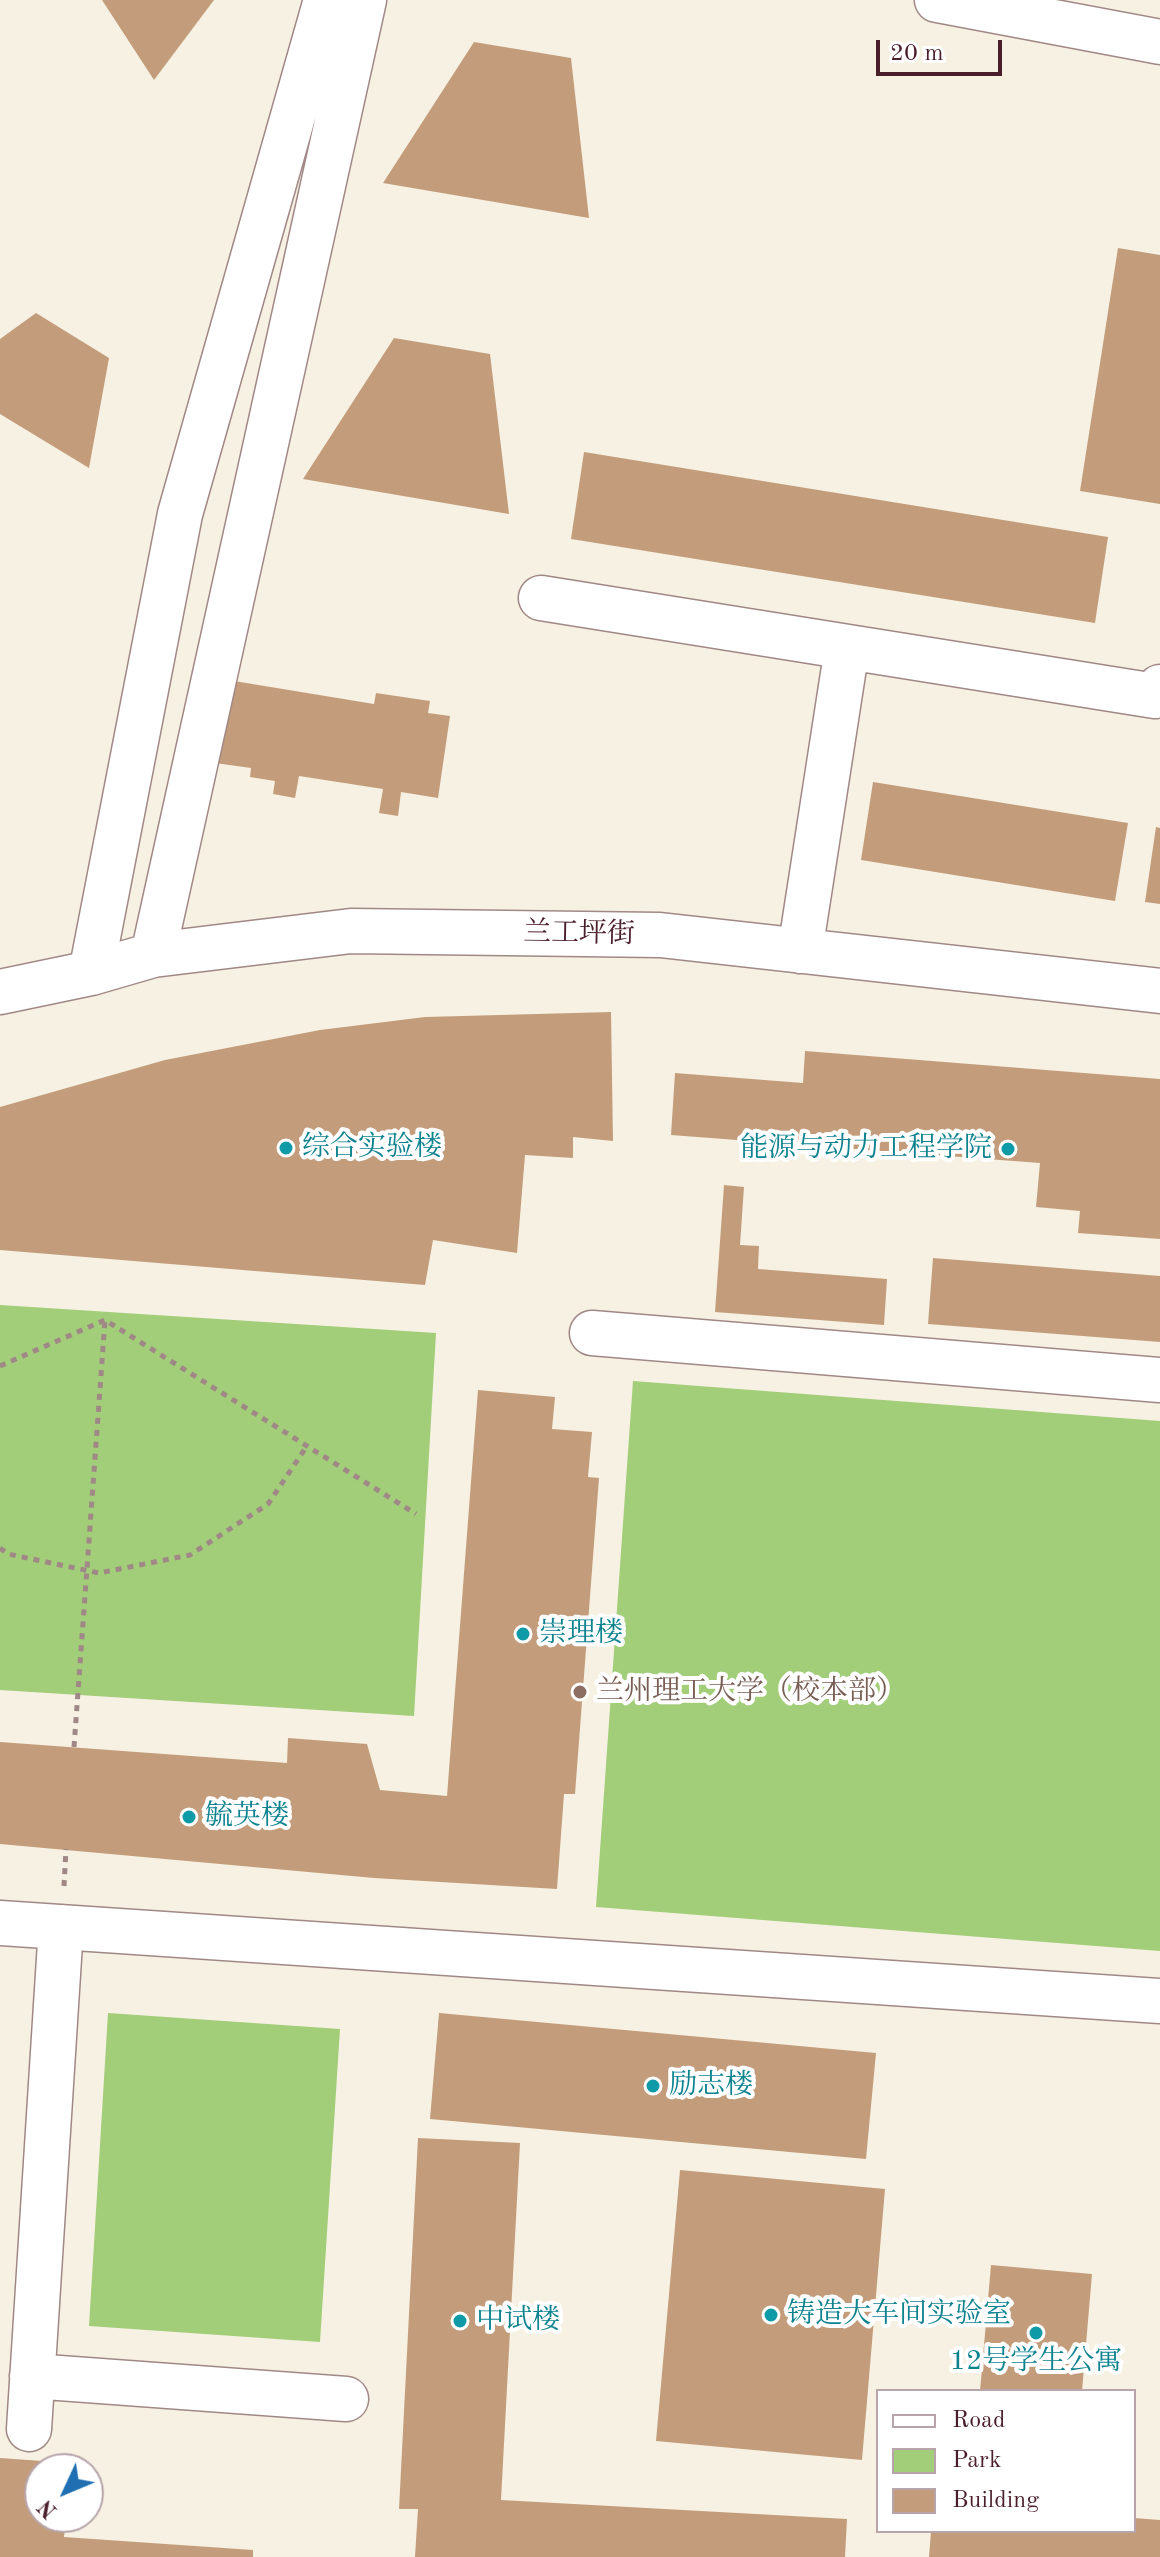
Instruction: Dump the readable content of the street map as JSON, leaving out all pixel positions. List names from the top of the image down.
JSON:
{
  "streets": {
    "street": ["兰工坪街"]
  },
  "places": [
    "综合实验楼",
    "能源与动力工程学院",
    "崇理楼",
    "兰州理工大学（校本部）",
    "毓英楼",
    "励志楼",
    "铸造大车间实验室",
    "中试楼",
    "12号学生公寓"
  ],
  "legend": ["Road", "Park", "Building"],
  "scale_bar": "20 m",
  "north": "bottom left"
}
